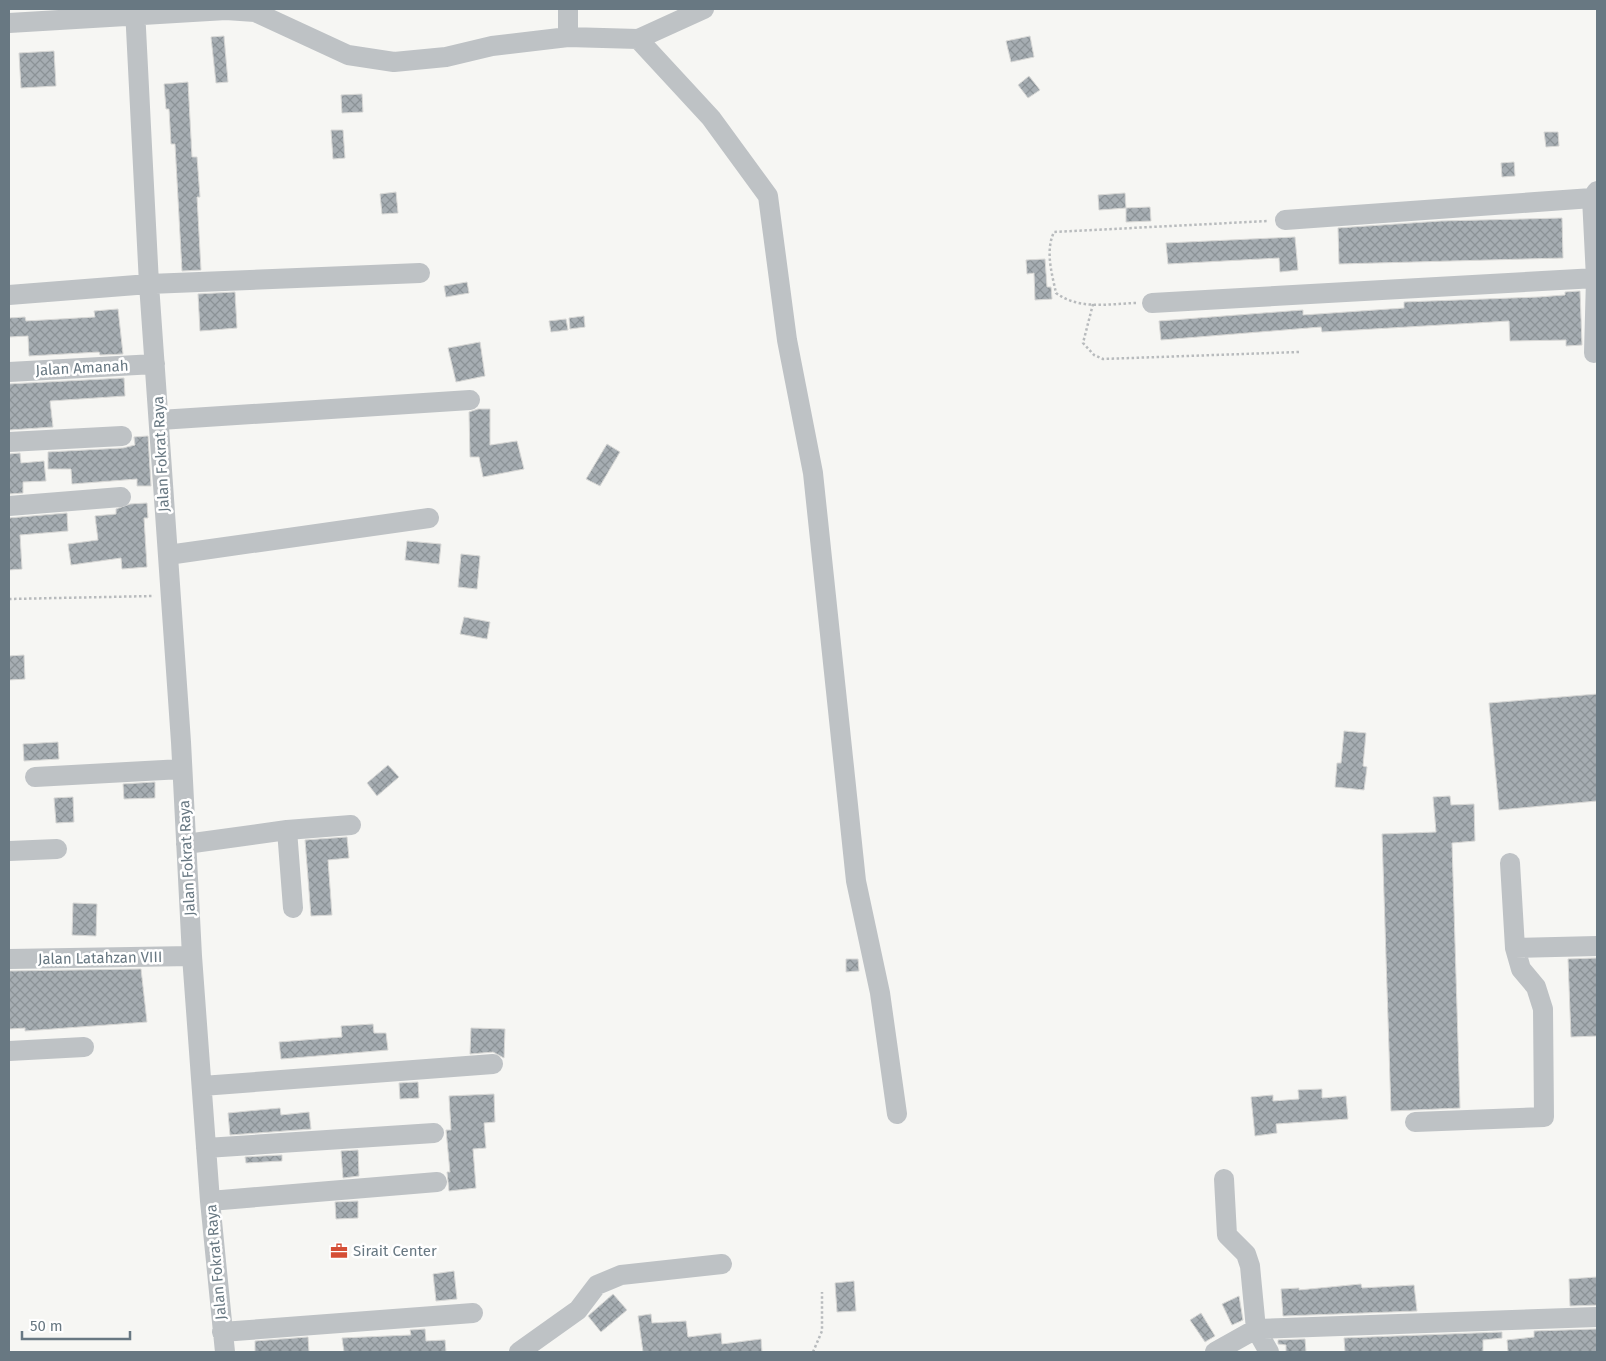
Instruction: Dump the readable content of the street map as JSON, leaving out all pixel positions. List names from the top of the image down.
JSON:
{
  "streets": {
    "street": ["Jalan Amanah", "Jalan Fokrat Raya", "Jalan Latahzan VIII"]
  },
  "crossings": [
    ["Jalan Amanah", "Jalan Fokrat Raya"],
    ["Jalan Fokrat Raya", "Jalan Latahzan VIII"]
  ],
  "places": {
    "office": ["Sirait Center"]
  },
  "scale_bar": "50 m"
}
